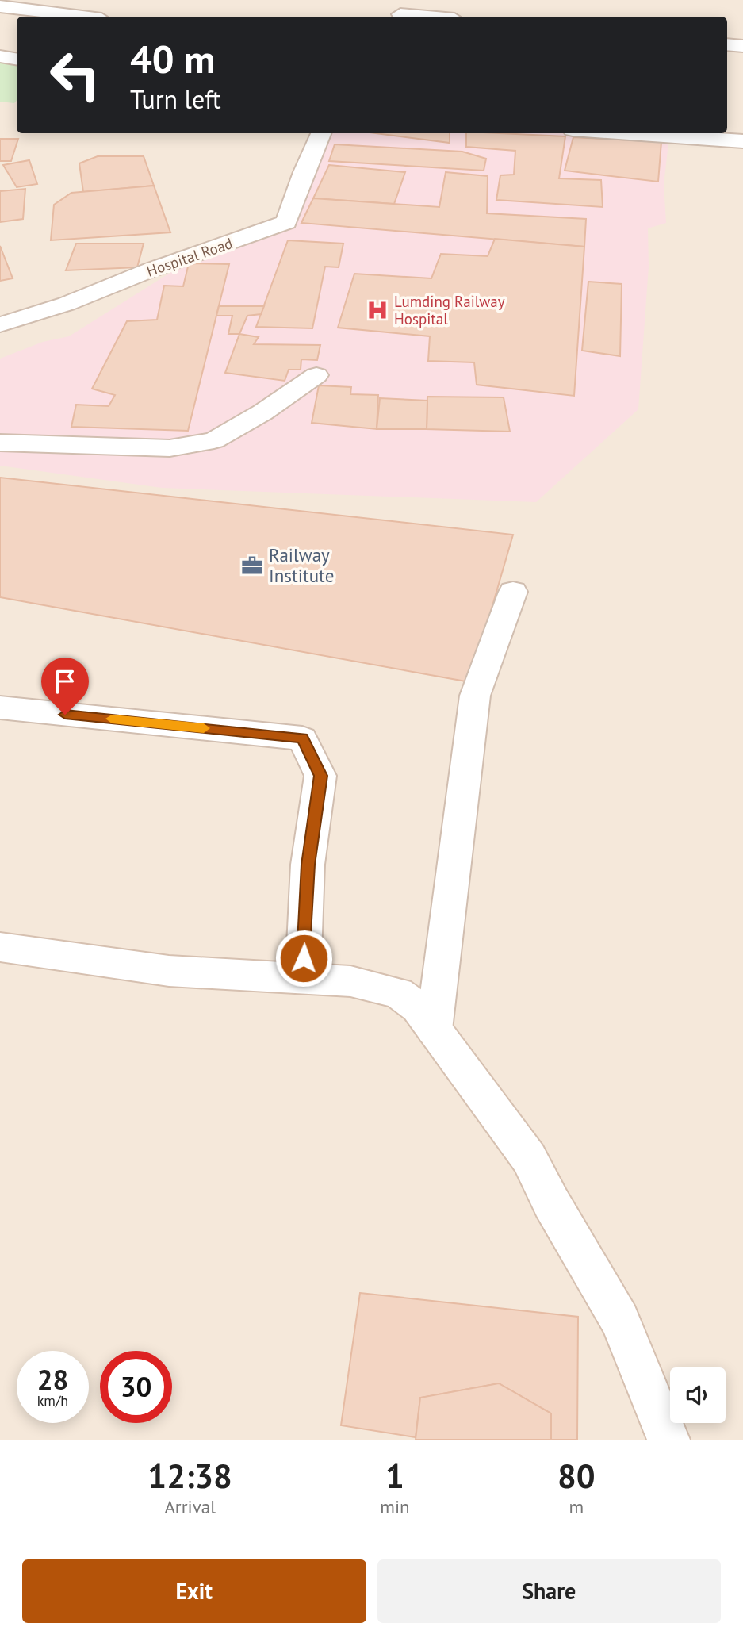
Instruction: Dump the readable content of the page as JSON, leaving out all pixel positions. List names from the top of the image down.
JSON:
{
  "streets": {
    "street": ["Hospital Road"]
  },
  "places": {
    "hospital": ["Lumding Railway Hospital"],
    "office": ["Railway Institute"]
  },
  "page": {
    "turn": ["40 m", "Turn left"],
    "speed": "28 km/h",
    "limit": "30",
    "eta": [
      "12:38",
      "Arrival",
      "1",
      "min",
      "80",
      "m"
    ],
    "buttons": ["Exit", "Share"]
  }
}
